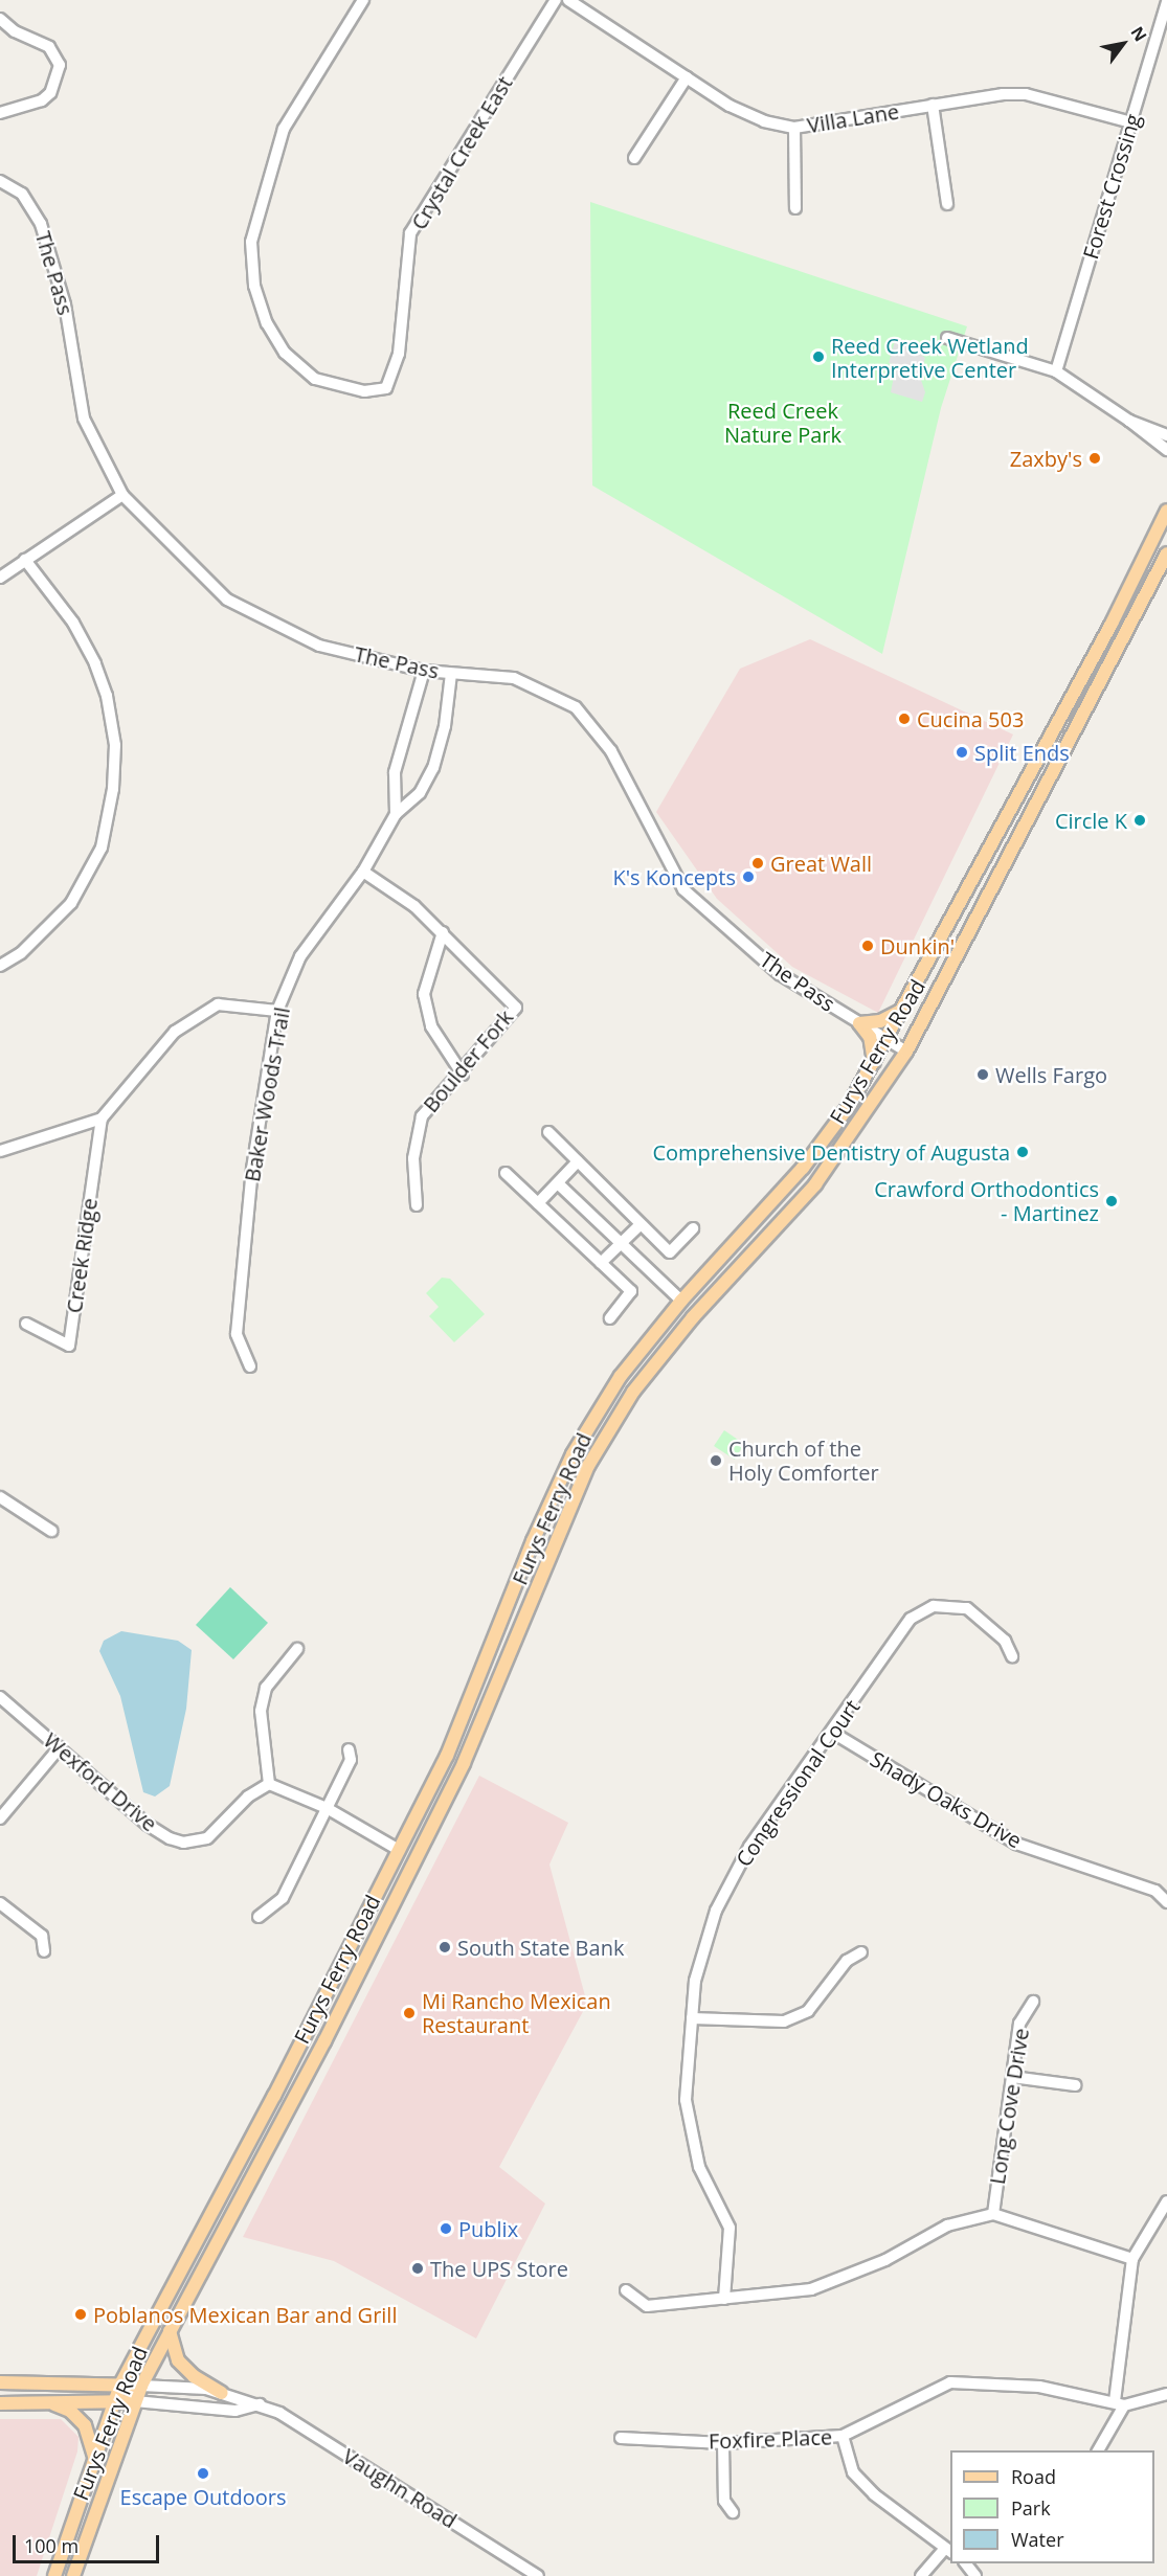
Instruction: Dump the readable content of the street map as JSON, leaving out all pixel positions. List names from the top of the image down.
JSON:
{
  "streets": {
    "main road": ["Furys Ferry Road"],
    "street": [
      "Villa Lane",
      "Crystal Creek East",
      "Forest Crossing",
      "The Pass",
      "Boulder Fork",
      "Baker Woods Trail",
      "Creek Ridge",
      "Wexford Drive",
      "Congressional Court",
      "Shady Oaks Drive",
      "Long Cove Drive",
      "Foxfire Place",
      "Vaughn Road"
    ]
  },
  "crossings": [
    ["Villa Lane", "Forest Crossing"],
    ["The Pass", "Furys Ferry Road"],
    ["The Pass", "Baker Woods Trail"],
    ["Furys Ferry Road", "Vaughn Road"],
    ["Boulder Fork", "Baker Woods Trail"],
    ["Congressional Court", "Shady Oaks Drive"]
  ],
  "parks": ["Reed Creek Nature Park"],
  "places": [
    "Reed Creek Wetland Interpretive Center",
    "Zaxby's",
    "Cucina 503",
    "Split Ends",
    "Circle K",
    "Great Wall",
    "K's Koncepts",
    "Dunkin'",
    "Wells Fargo",
    "Comprehensive Dentistry of Augusta",
    "Crawford Orthodontics - Martinez",
    "Church of the Holy Comforter",
    "South State Bank",
    "Mi Rancho Mexican Restaurant",
    "Publix",
    "The UPS Store",
    "Poblanos Mexican Bar and Grill",
    "Escape Outdoors"
  ],
  "legend": ["Road", "Park", "Water"],
  "scale_bar": "100 m",
  "north": "top right"
}
